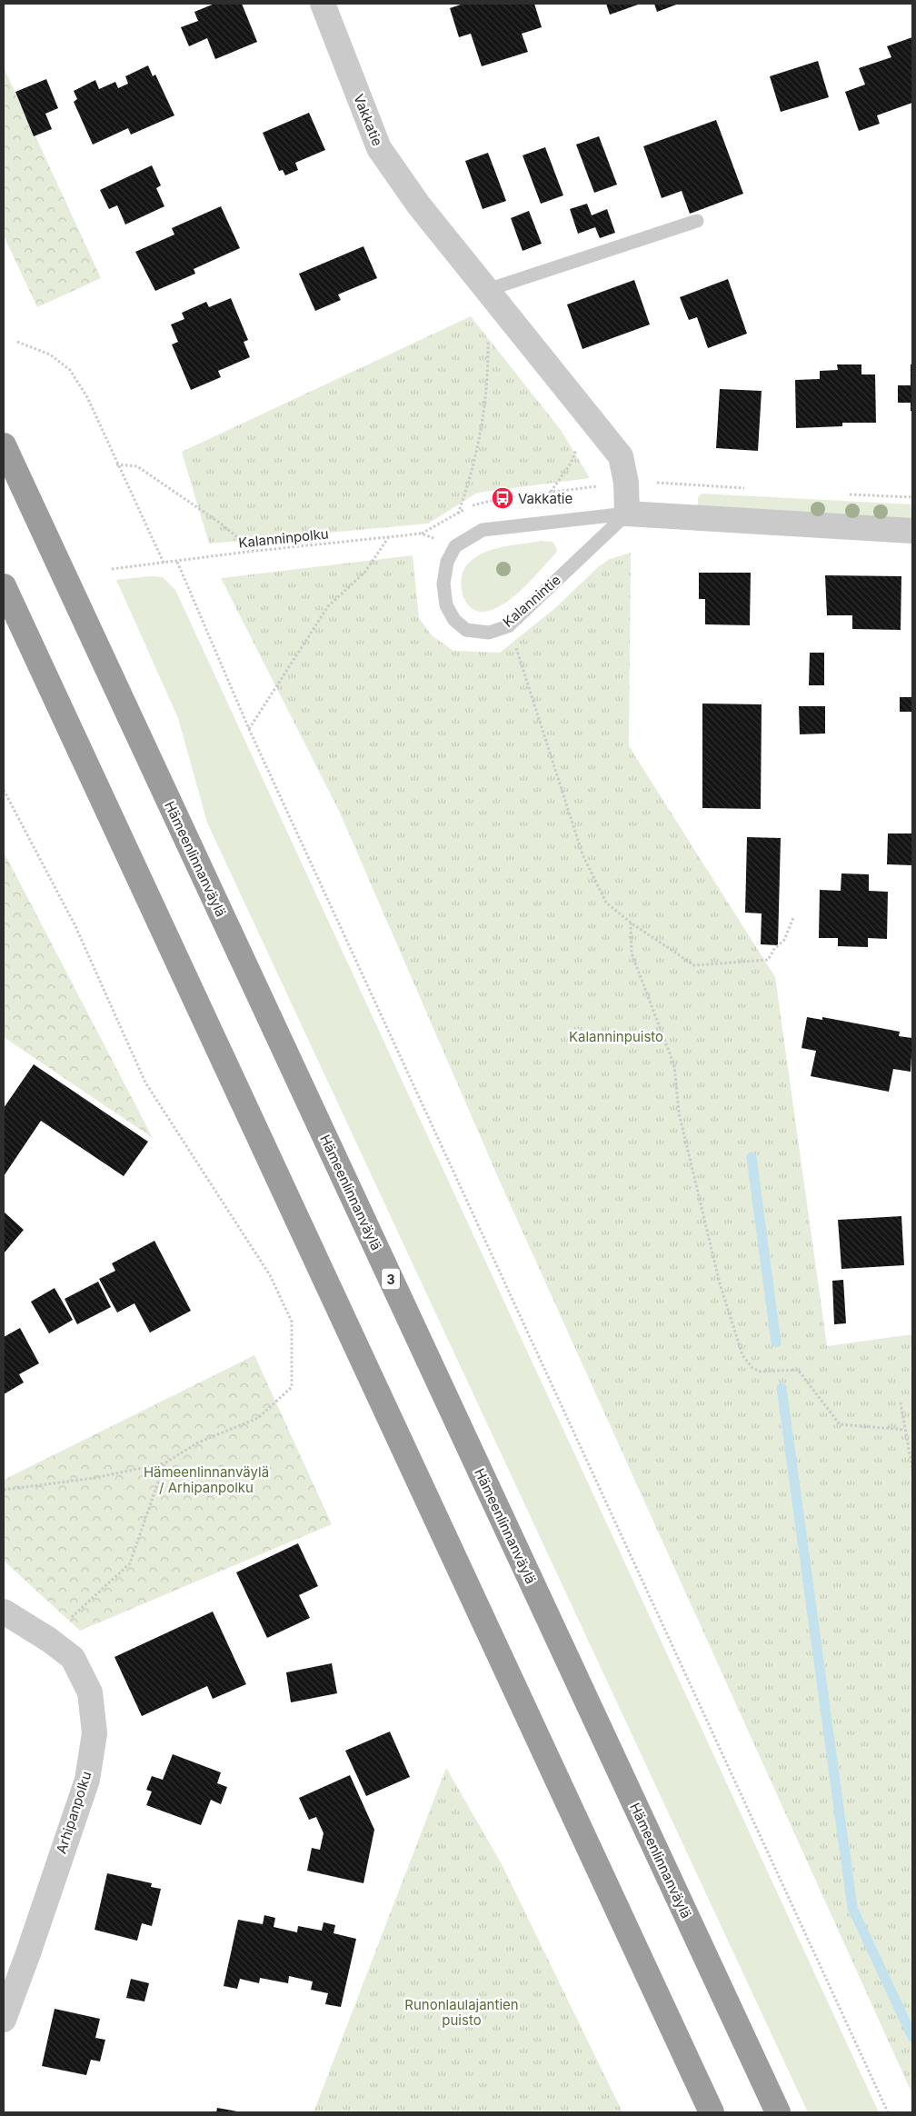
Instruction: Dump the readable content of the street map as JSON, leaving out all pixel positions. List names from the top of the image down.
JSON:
{
  "streets": {
    "highway": ["Hämeenlinnanväylä", "3"],
    "street": ["Vakkatie", "Arhipanpolku"],
    "lane": ["Kalannintie"],
    "path": ["Kalanninpolku"]
  },
  "crossings": [
    ["Vakkatie", "Kalannintie"],
    ["Kalanninpolku", "Kalannintie"]
  ],
  "parks": ["Kalanninpuisto", "Hämeenlinnanväylä / Arhipanpolku", "Runonlaulajantien puisto"],
  "places": {
    "bus stop": ["Vakkatie"]
  }
}
